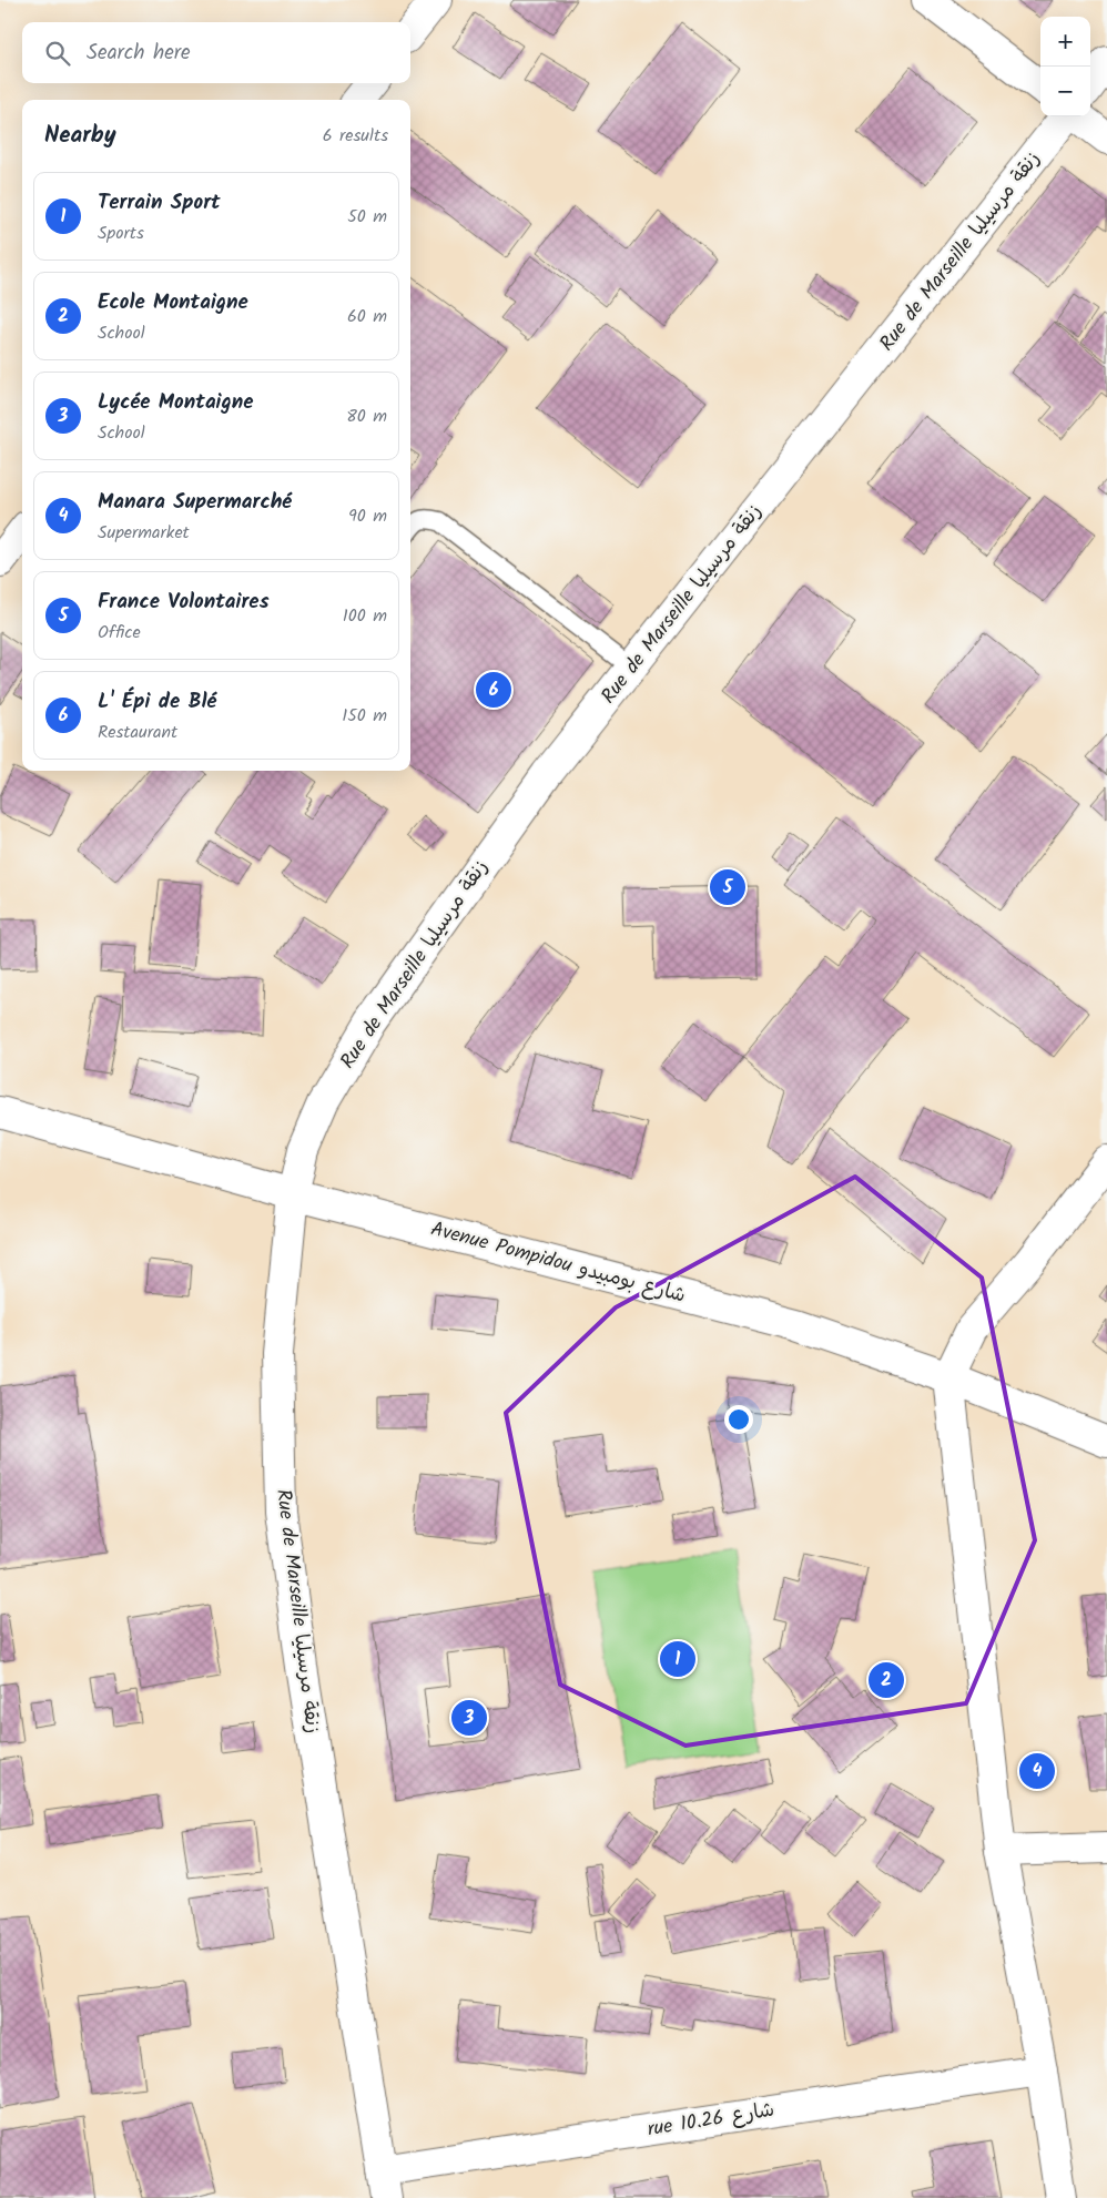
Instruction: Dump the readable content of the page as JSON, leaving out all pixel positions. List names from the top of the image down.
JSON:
{
  "streets": {
    "street": ["Rue de Marseille زنقة مرسيليا", "Avenue Pompidou شارع بومبيدو", "rue 10.26 شارع"]
  },
  "crossings": [
    ["Rue de Marseille زنقة مرسيليا", "Avenue Pompidou شارع بومبيدو"],
    ["Rue de Marseille زنقة مرسيليا", "rue 10.26 شارع"]
  ],
  "page": {
    "map_buttons": ["+", "−"],
    "search": "Search here",
    "heading": ["Nearby", "6 results"],
    "list": [
      {
        "mark": "1",
        "name": "Terrain Sport",
        "note": "Sports",
        "value": "50 m"
      },
      {
        "mark": "2",
        "name": "Ecole Montaigne",
        "note": "School",
        "value": "60 m"
      },
      {
        "mark": "3",
        "name": "Lycée Montaigne",
        "note": "School",
        "value": "80 m"
      },
      {
        "mark": "4",
        "name": "Manara Supermarché",
        "note": "Supermarket",
        "value": "90 m"
      },
      {
        "mark": "5",
        "name": "France Volontaires",
        "note": "Office",
        "value": "100 m"
      },
      {
        "mark": "6",
        "name": "L' Épi de Blé",
        "note": "Restaurant",
        "value": "150 m"
      }
    ],
    "pins": [
      "6",
      "5",
      "1",
      "2",
      "3",
      "4"
    ]
  }
}
